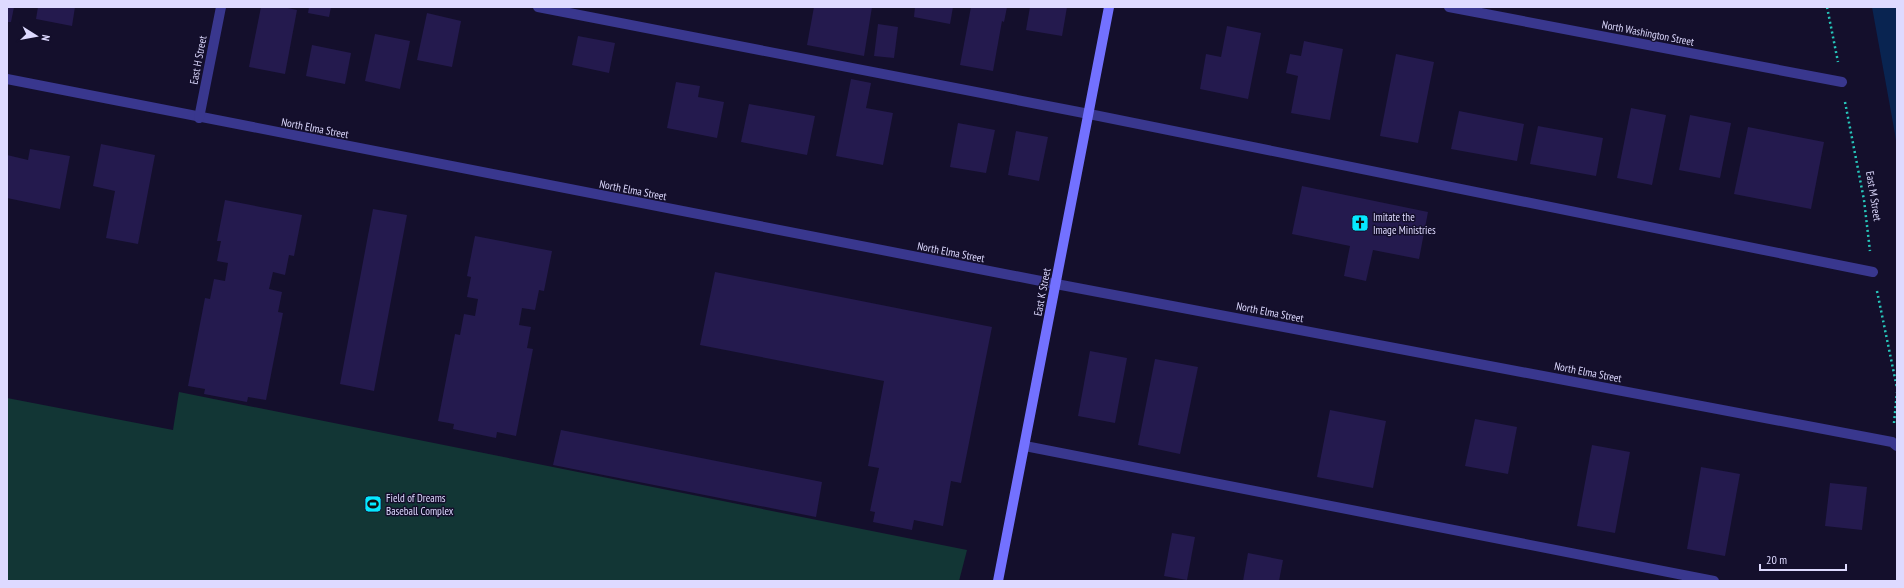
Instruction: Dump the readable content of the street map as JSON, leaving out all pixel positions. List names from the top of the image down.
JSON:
{
  "streets": {
    "street": [
      "North Washington Street",
      "East H Street",
      "North Elma Street",
      "East K Street"
    ],
    "path": ["East M Street"]
  },
  "crossings": [
    ["North Washington Street", "East M Street"],
    ["East H Street", "North Elma Street"],
    ["North Elma Street", "East K Street"]
  ],
  "places": {
    "church": ["Imitate the Image Ministries"],
    "sports": ["Field of Dreams Baseball Complex"]
  },
  "scale_bar": "20 m",
  "north": "right"
}
